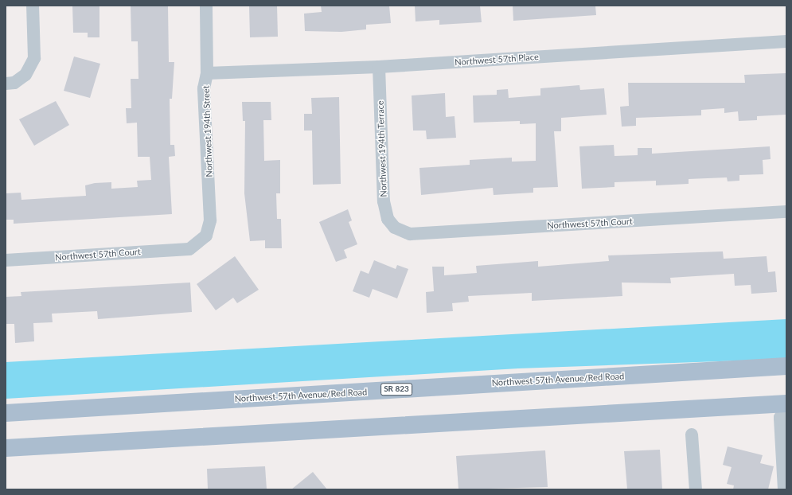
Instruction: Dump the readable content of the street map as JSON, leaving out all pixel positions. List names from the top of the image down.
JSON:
{
  "streets": {
    "main road": ["Northwest 57th Avenue/Red Road", "SR 823"],
    "street": [
      "Northwest 57th Place",
      "Northwest 194th Street",
      "Northwest 194th Terrace",
      "Northwest 57th Court"
    ]
  },
  "crossings": [
    ["Northwest 57th Place", "Northwest 194th Street"],
    ["Northwest 57th Place", "Northwest 194th Terrace"],
    ["Northwest 194th Street", "Northwest 57th Court"],
    ["Northwest 194th Terrace", "Northwest 57th Court"]
  ]
}
